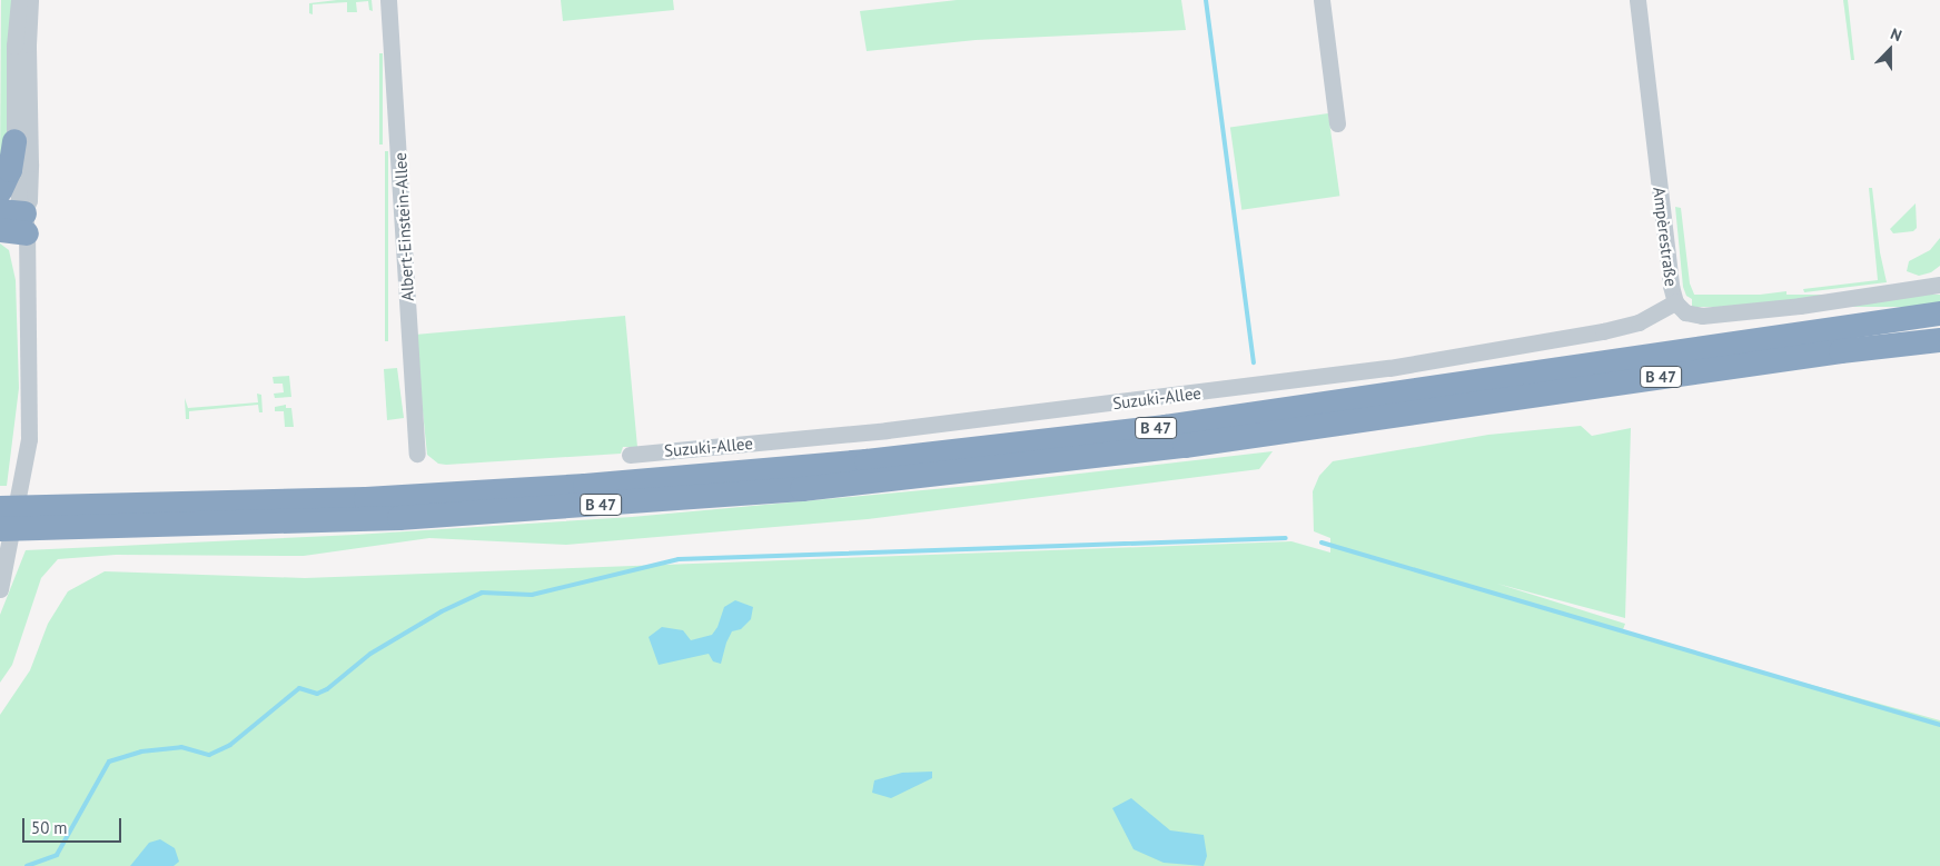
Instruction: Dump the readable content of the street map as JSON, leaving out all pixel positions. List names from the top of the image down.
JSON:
{
  "streets": {
    "highway": ["B 47"],
    "street": ["Albert-Einstein-Allee", "Ampèrestraße", "Suzuki-Allee"]
  },
  "crossings": [
    ["Ampèrestraße", "Suzuki-Allee"]
  ],
  "scale_bar": "50 m",
  "north": "top"
}
